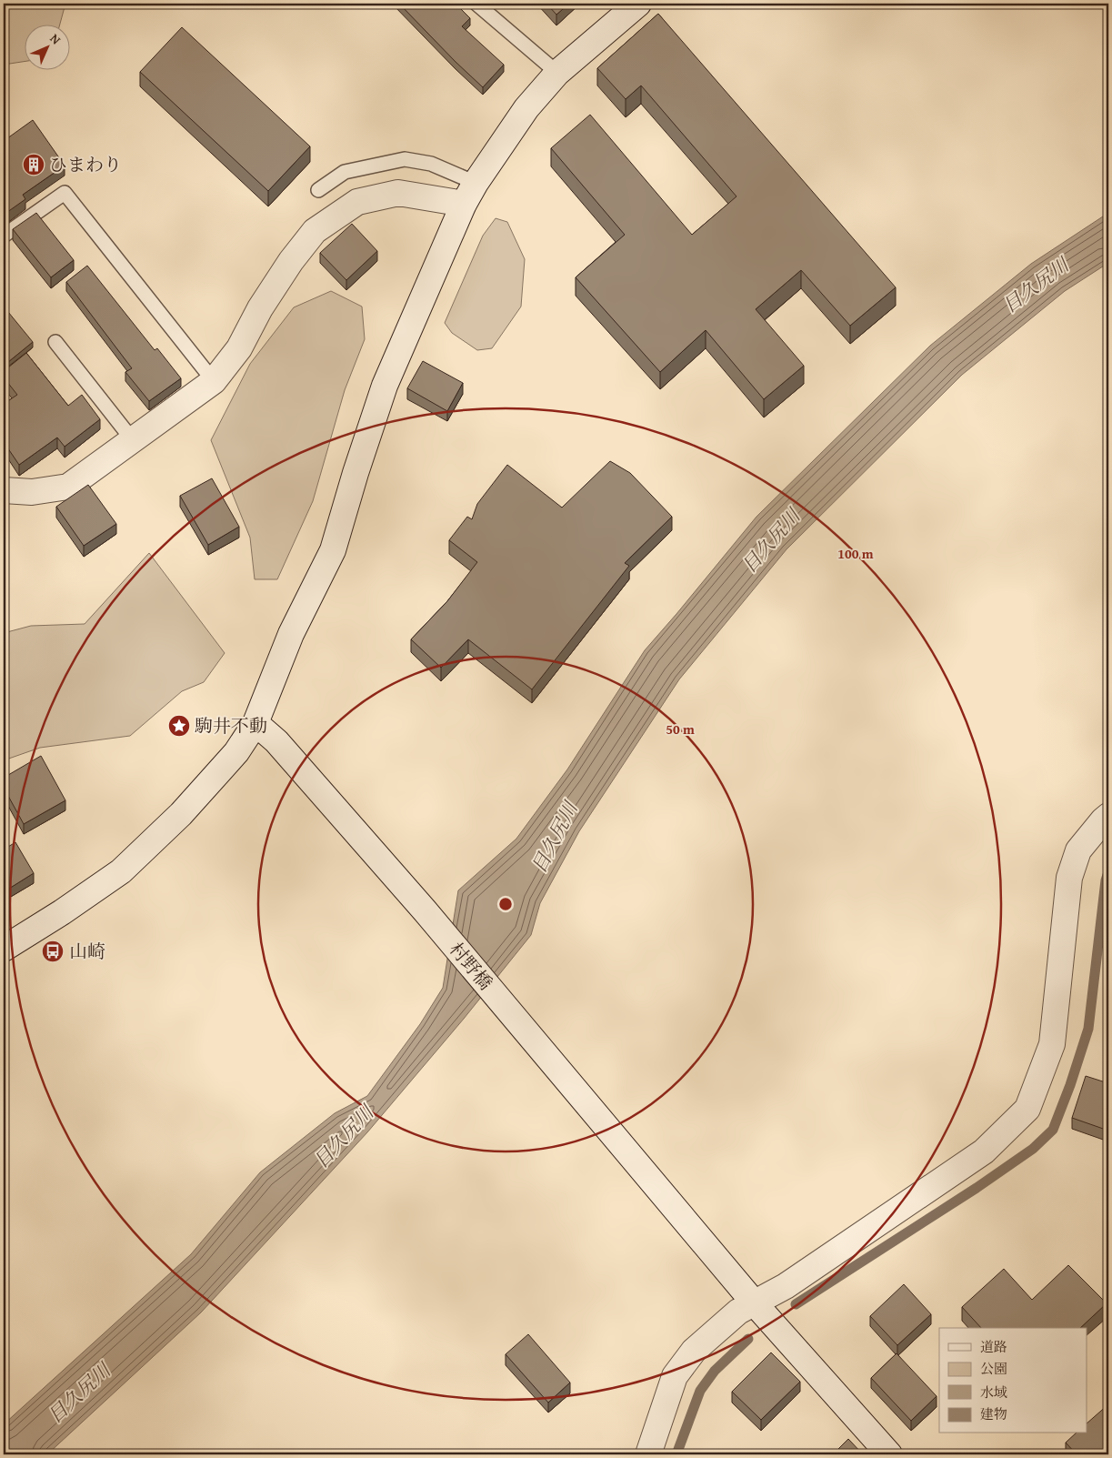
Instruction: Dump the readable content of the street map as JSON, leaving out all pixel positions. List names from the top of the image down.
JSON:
{
  "streets": {
    "street": ["村野橋"]
  },
  "water": ["目久尻川"],
  "places": {
    "building": ["ひまわり"],
    "place": ["駒井不動"],
    "bus stop": ["山崎"]
  },
  "legend": [
    "道路",
    "公園",
    "水域",
    "建物"
  ],
  "north": "top right",
  "rings": ["100 m", "50 m"]
}
